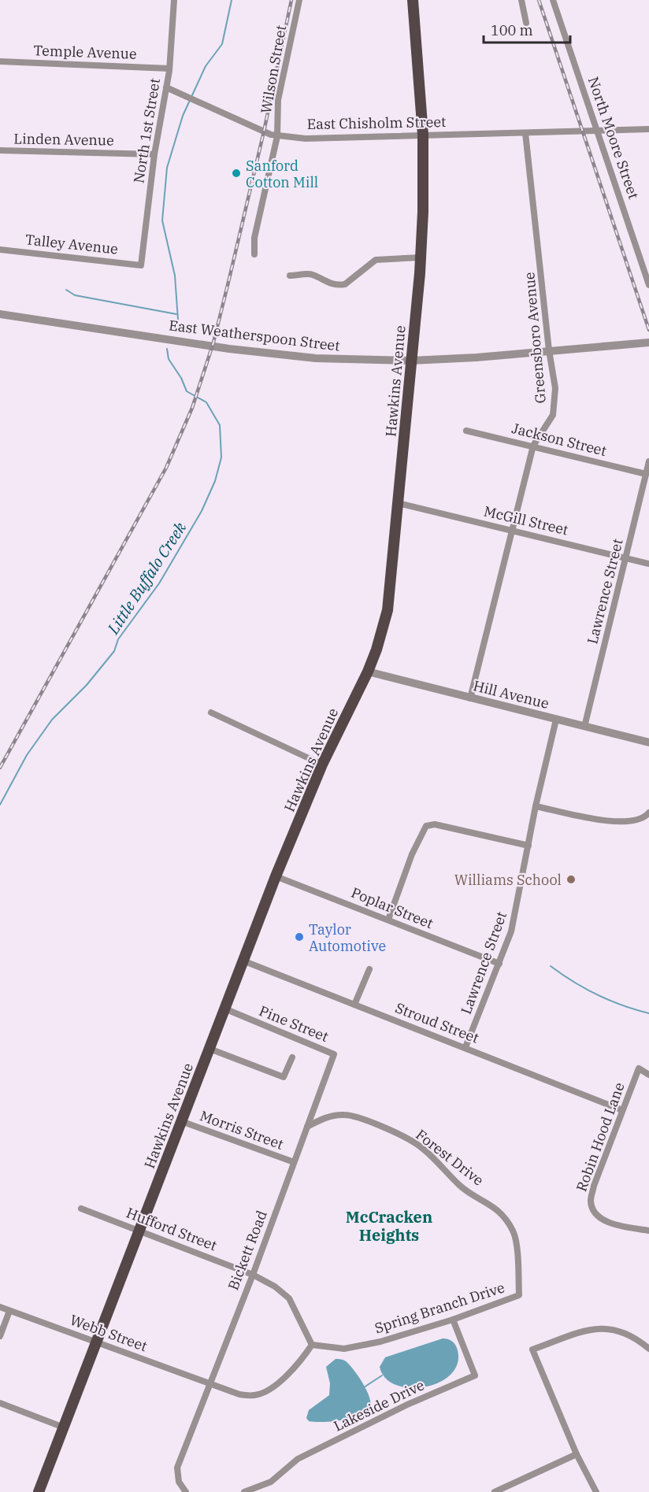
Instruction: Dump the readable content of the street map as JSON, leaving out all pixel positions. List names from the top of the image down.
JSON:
{
  "streets": {
    "main road": ["Hawkins Avenue"],
    "street": [
      "Temple Avenue",
      "Wilson Street",
      "East Chisholm Street",
      "North 1st Street",
      "North Moore Street",
      "Linden Avenue",
      "Talley Avenue",
      "East Weatherspoon Street",
      "Greensboro Avenue",
      "Jackson Street",
      "McGill Street",
      "Lawrence Street",
      "Hill Avenue",
      "Poplar Street",
      "Stroud Street",
      "Pine Street",
      "Morris Street",
      "Robin Hood Lane",
      "Forest Drive",
      "Hufford Street",
      "Bickett Road",
      "Spring Branch Drive",
      "Webb Street",
      "Lakeside Drive"
    ]
  },
  "crossings": [
    ["Temple Avenue", "North 1st Street"],
    ["Wilson Street", "East Chisholm Street"],
    ["East Chisholm Street", "North 1st Street"],
    ["East Chisholm Street", "North Moore Street"],
    ["East Chisholm Street", "Greensboro Avenue"],
    ["East Chisholm Street", "Hawkins Avenue"],
    ["North 1st Street", "Linden Avenue"],
    ["North 1st Street", "Talley Avenue"],
    ["East Weatherspoon Street", "Greensboro Avenue"],
    ["East Weatherspoon Street", "Hawkins Avenue"],
    ["Greensboro Avenue", "Jackson Street"],
    ["Greensboro Avenue", "McGill Street"],
    ["Greensboro Avenue", "Hill Avenue"],
    ["Hawkins Avenue", "McGill Street"],
    ["Hawkins Avenue", "Hill Avenue"],
    ["Hawkins Avenue", "Poplar Street"],
    ["Hawkins Avenue", "Stroud Street"],
    ["Hawkins Avenue", "Pine Street"],
    ["Hawkins Avenue", "Morris Street"],
    ["Hawkins Avenue", "Hufford Street"],
    ["Hawkins Avenue", "Webb Street"],
    ["Jackson Street", "Lawrence Street"],
    ["McGill Street", "Lawrence Street"],
    ["Lawrence Street", "Hill Avenue"],
    ["Lawrence Street", "Poplar Street"],
    ["Lawrence Street", "Stroud Street"],
    ["Stroud Street", "Robin Hood Lane"],
    ["Pine Street", "Forest Drive"],
    ["Pine Street", "Bickett Road"],
    ["Morris Street", "Bickett Road"],
    ["Forest Drive", "Bickett Road"],
    ["Forest Drive", "Spring Branch Drive"],
    ["Hufford Street", "Bickett Road"],
    ["Hufford Street", "Spring Branch Drive"],
    ["Hufford Street", "Webb Street"],
    ["Bickett Road", "Webb Street"],
    ["Spring Branch Drive", "Webb Street"],
    ["Spring Branch Drive", "Lakeside Drive"]
  ],
  "districts": ["McCracken Heights"],
  "water": ["Little Buffalo Creek"],
  "places": ["Sanford Cotton Mill", "Williams School", "Taylor Automotive"],
  "scale_bar": "100 m"
}
